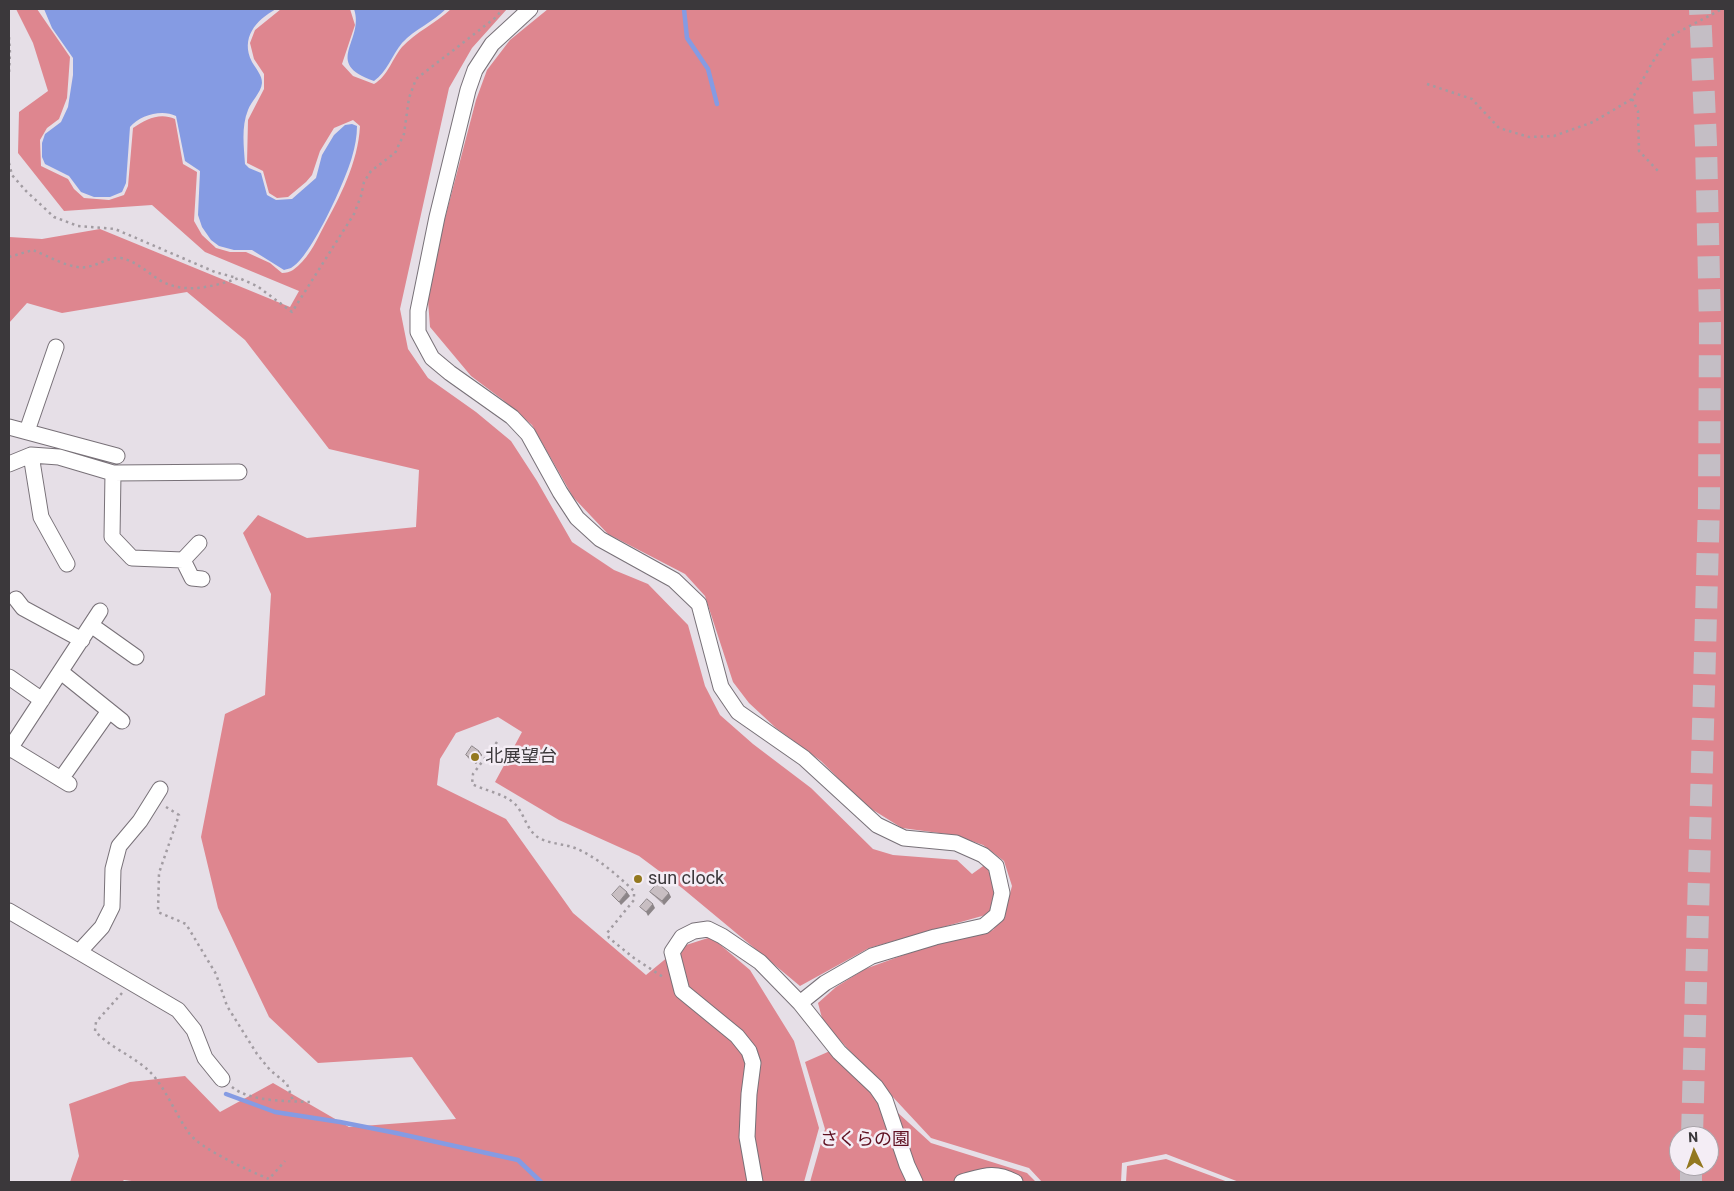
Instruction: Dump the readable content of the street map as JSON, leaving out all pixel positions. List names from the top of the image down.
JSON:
{
  "parks": ["さくらの園"],
  "places": ["北展望台", "sun clock"],
  "north": "top"
}
